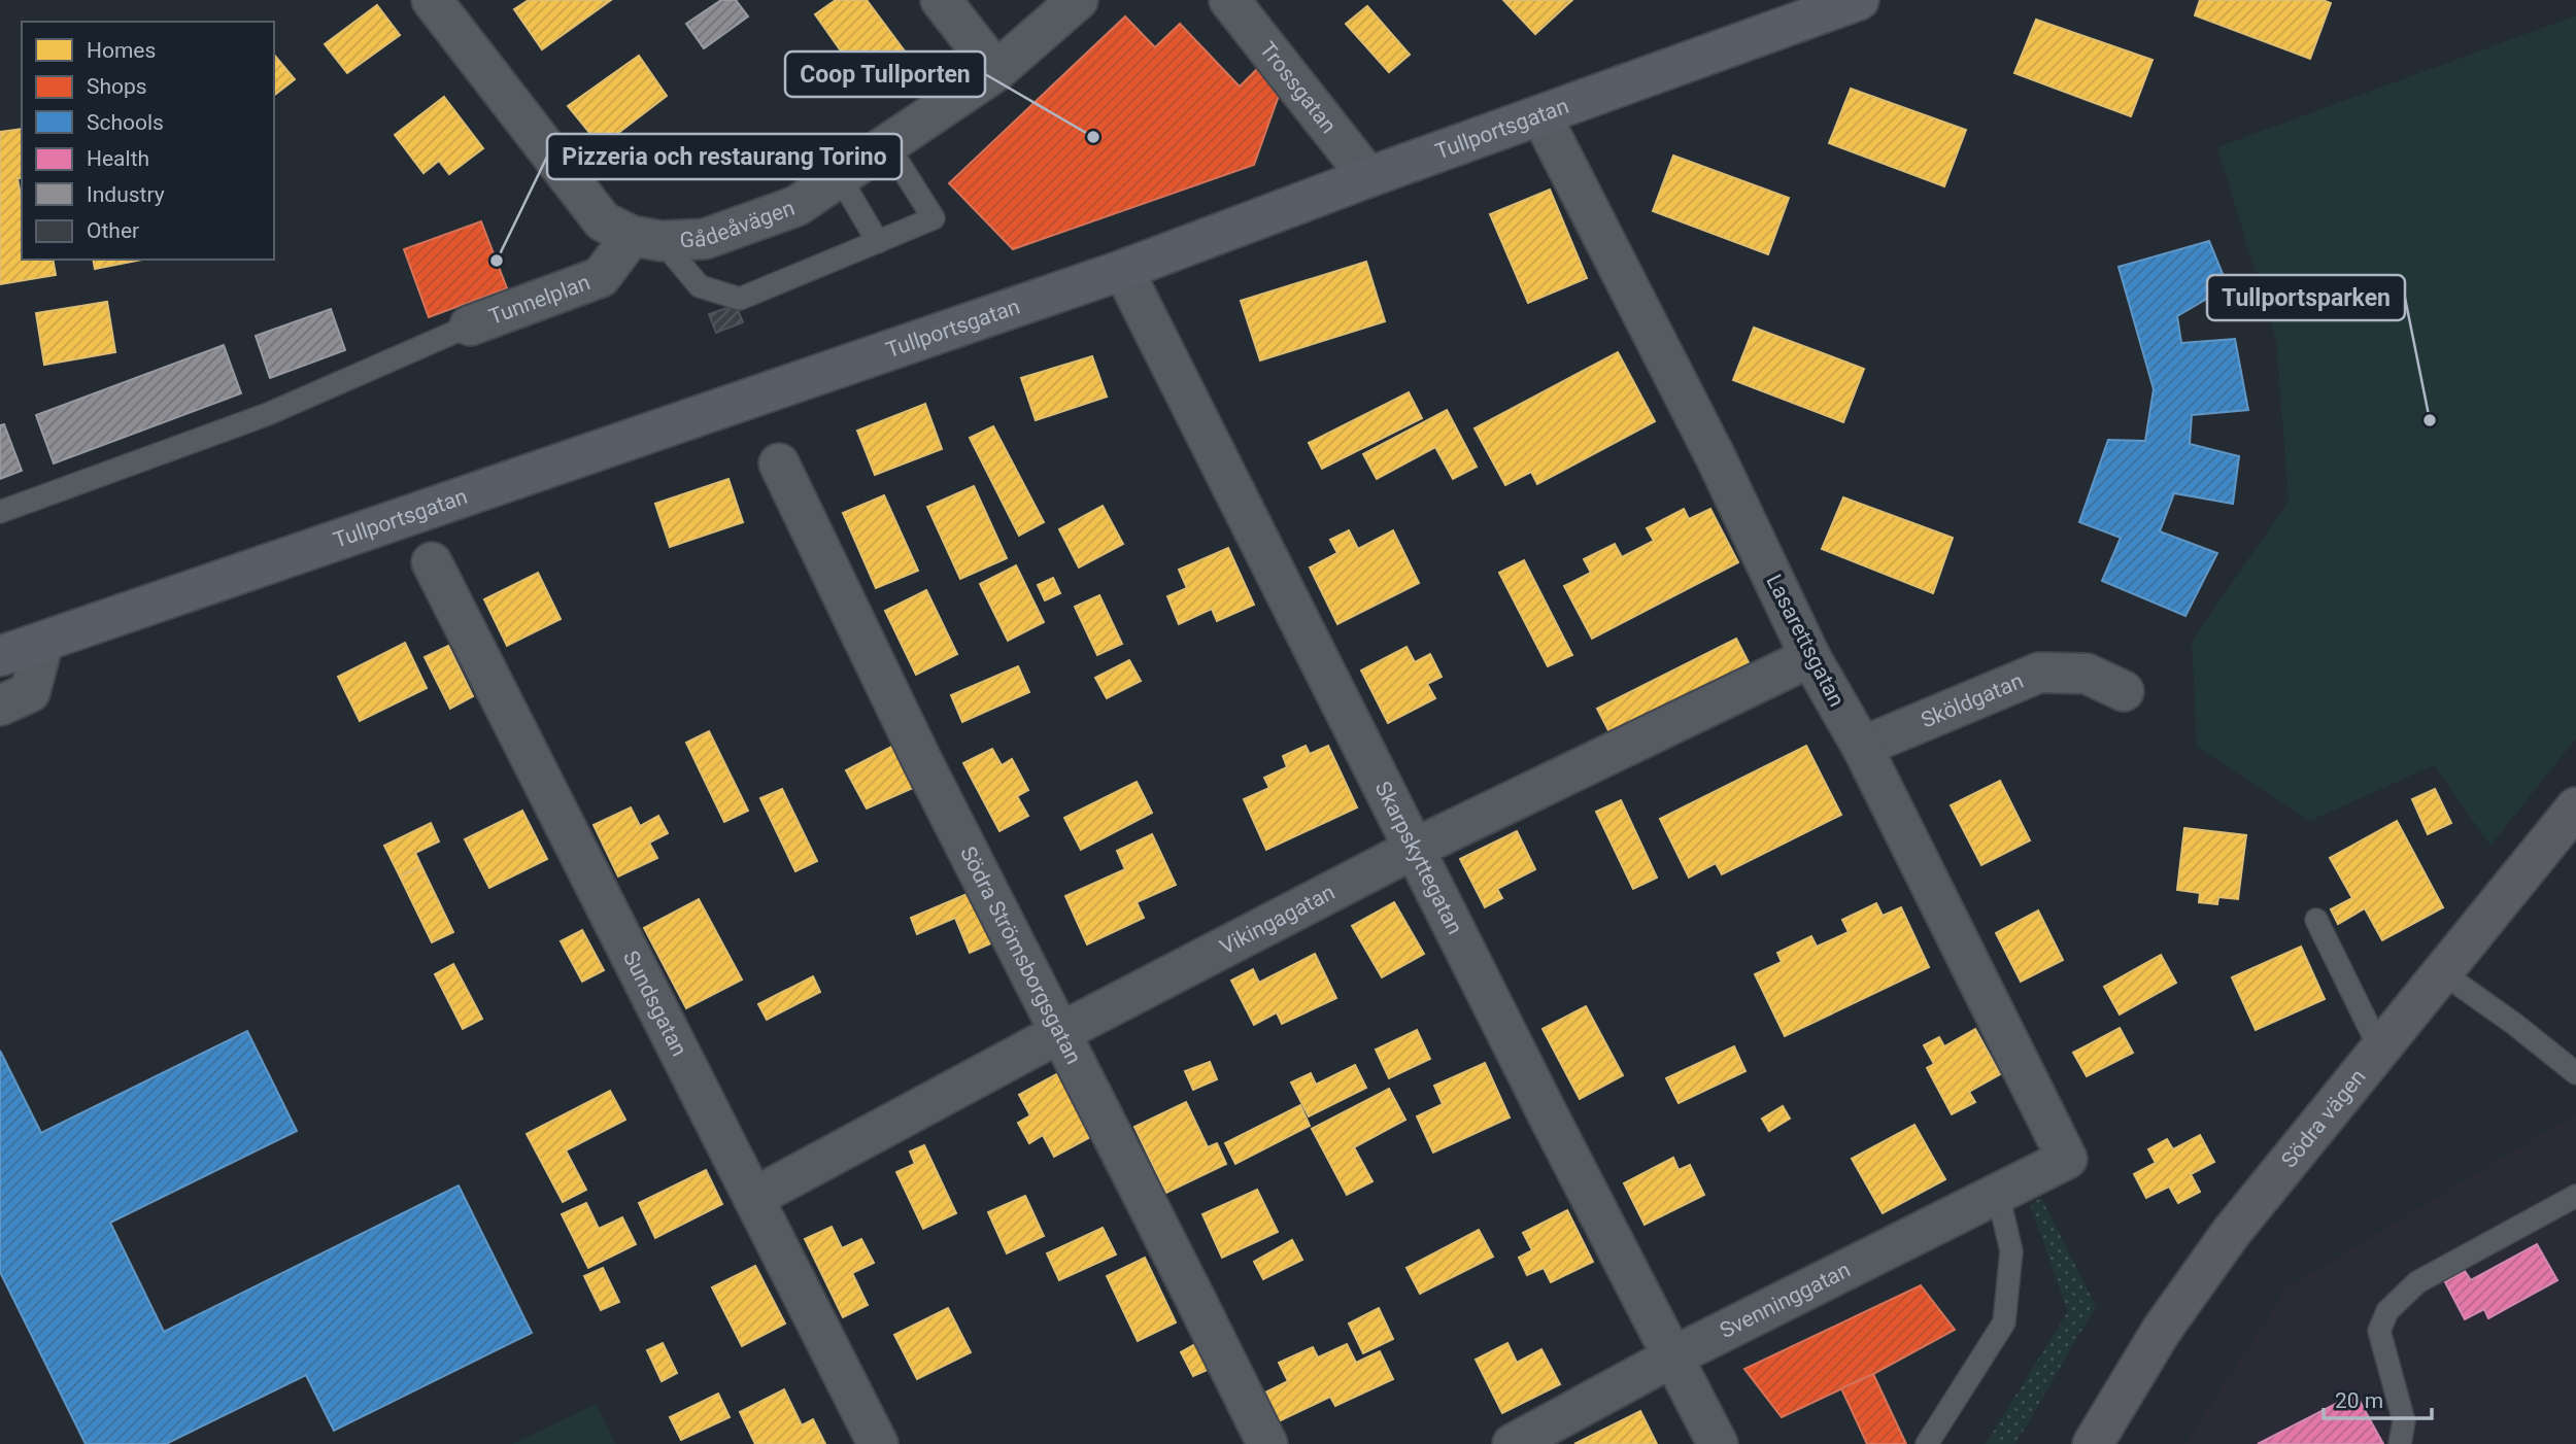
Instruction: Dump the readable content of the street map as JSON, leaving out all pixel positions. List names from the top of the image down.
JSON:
{
  "streets": {
    "highway": ["Södra vägen"],
    "main road": ["Tullportsgatan"],
    "street": [
      "Trossgatan",
      "Gådeåvägen",
      "Tunnelplan",
      "Lasarettsgatan",
      "Sköldgatan",
      "Skarpskyttegatan",
      "Vikingagatan",
      "Södra Strömsborgsgatan",
      "Sundsgatan",
      "Svenninggatan"
    ]
  },
  "crossings": [
    ["Trossgatan", "Tullportsgatan"],
    ["Tullportsgatan", "Lasarettsgatan"],
    ["Tullportsgatan", "Skarpskyttegatan"],
    ["Gådeåvägen", "Tunnelplan"],
    ["Lasarettsgatan", "Sköldgatan"],
    ["Lasarettsgatan", "Vikingagatan"],
    ["Lasarettsgatan", "Svenninggatan"],
    ["Skarpskyttegatan", "Vikingagatan"],
    ["Skarpskyttegatan", "Svenninggatan"],
    ["Vikingagatan", "Södra Strömsborgsgatan"],
    ["Vikingagatan", "Sundsgatan"]
  ],
  "places": ["Coop Tullporten", "Pizzeria och restaurang Torino", "Tullportsparken"],
  "legend": [
    "Homes",
    "Shops",
    "Schools",
    "Health",
    "Industry",
    "Other"
  ],
  "scale_bar": "20 m"
}
